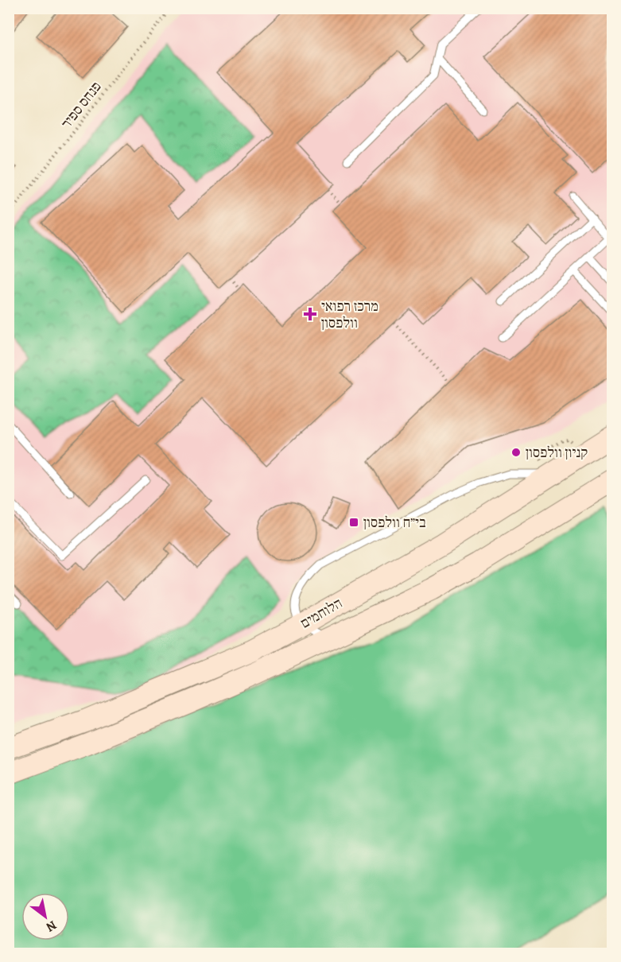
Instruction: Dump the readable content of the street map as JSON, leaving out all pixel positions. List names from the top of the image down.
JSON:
{
  "streets": {
    "main road": ["הלוחמים"],
    "path": ["פנחס ספיר"]
  },
  "places": {
    "health": ["מרכז רפואי וולפסון"],
    "other": ["קניון וולפסון"],
    "transit": ["בי״ח וולפסון"]
  },
  "north": "bottom right"
}
